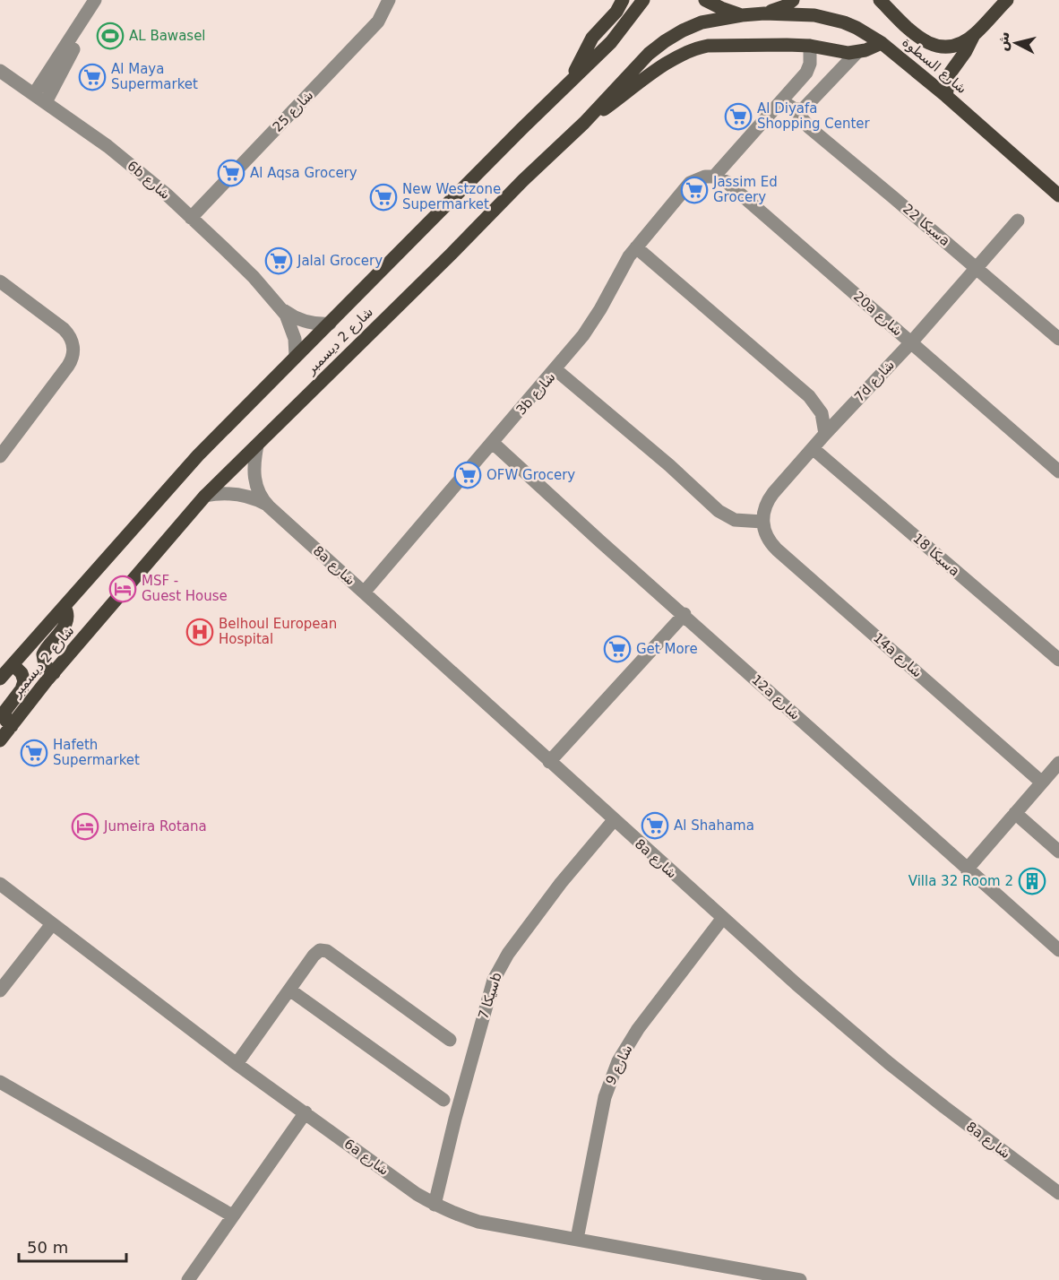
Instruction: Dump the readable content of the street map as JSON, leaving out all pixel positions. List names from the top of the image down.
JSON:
{
  "streets": {
    "main road": ["شارع السطوة", "شارع 2 ديسمبر"],
    "street": [
      "شارع 25",
      "6b شارع",
      "سيكا 22a",
      "20a شارع",
      "7d شارع",
      "3b شارع",
      "سيكا 18a",
      "8a شارع",
      "14a شارع",
      "12a شارع",
      "سيكا 7b",
      "شارع 9",
      "6a شارع"
    ]
  },
  "crossings": [
    ["شارع السطوة", "شارع 2 ديسمبر"],
    ["شارع 25", "6b شارع"],
    ["6b شارع", "شارع 2 ديسمبر"],
    ["سيكا 22a", "7d شارع"],
    ["20a شارع", "7d شارع"],
    ["20a شارع", "3b شارع"],
    ["شارع 2 ديسمبر", "8a شارع"],
    ["7d شارع", "سيكا 18a"],
    ["7d شارع", "14a شارع"],
    ["3b شارع", "8a شارع"],
    ["3b شارع", "12a شارع"],
    ["8a شارع", "سيكا 7b"],
    ["8a شارع", "شارع 9"],
    ["سيكا 7b", "6a شارع"],
    ["شارع 9", "6a شارع"]
  ],
  "places": {
    "sports": ["AL Bawasel"],
    "supermarket": [
      "Al Maya Supermarket",
      "Al Diyafa Shopping Center",
      "Al Aqsa Grocery",
      "Jassim Ed Grocery",
      "New Westzone Supermarket",
      "Jalal Grocery",
      "OFW Grocery",
      "Get More",
      "Hafeth Supermarket",
      "Al Shahama"
    ],
    "hotel": ["MSF - Guest House", "Jumeira Rotana"],
    "hospital": ["Belhoul European Hospital"],
    "building": ["Villa 32 Room 2"]
  },
  "scale_bar": "50 m",
  "north": "left"
}
